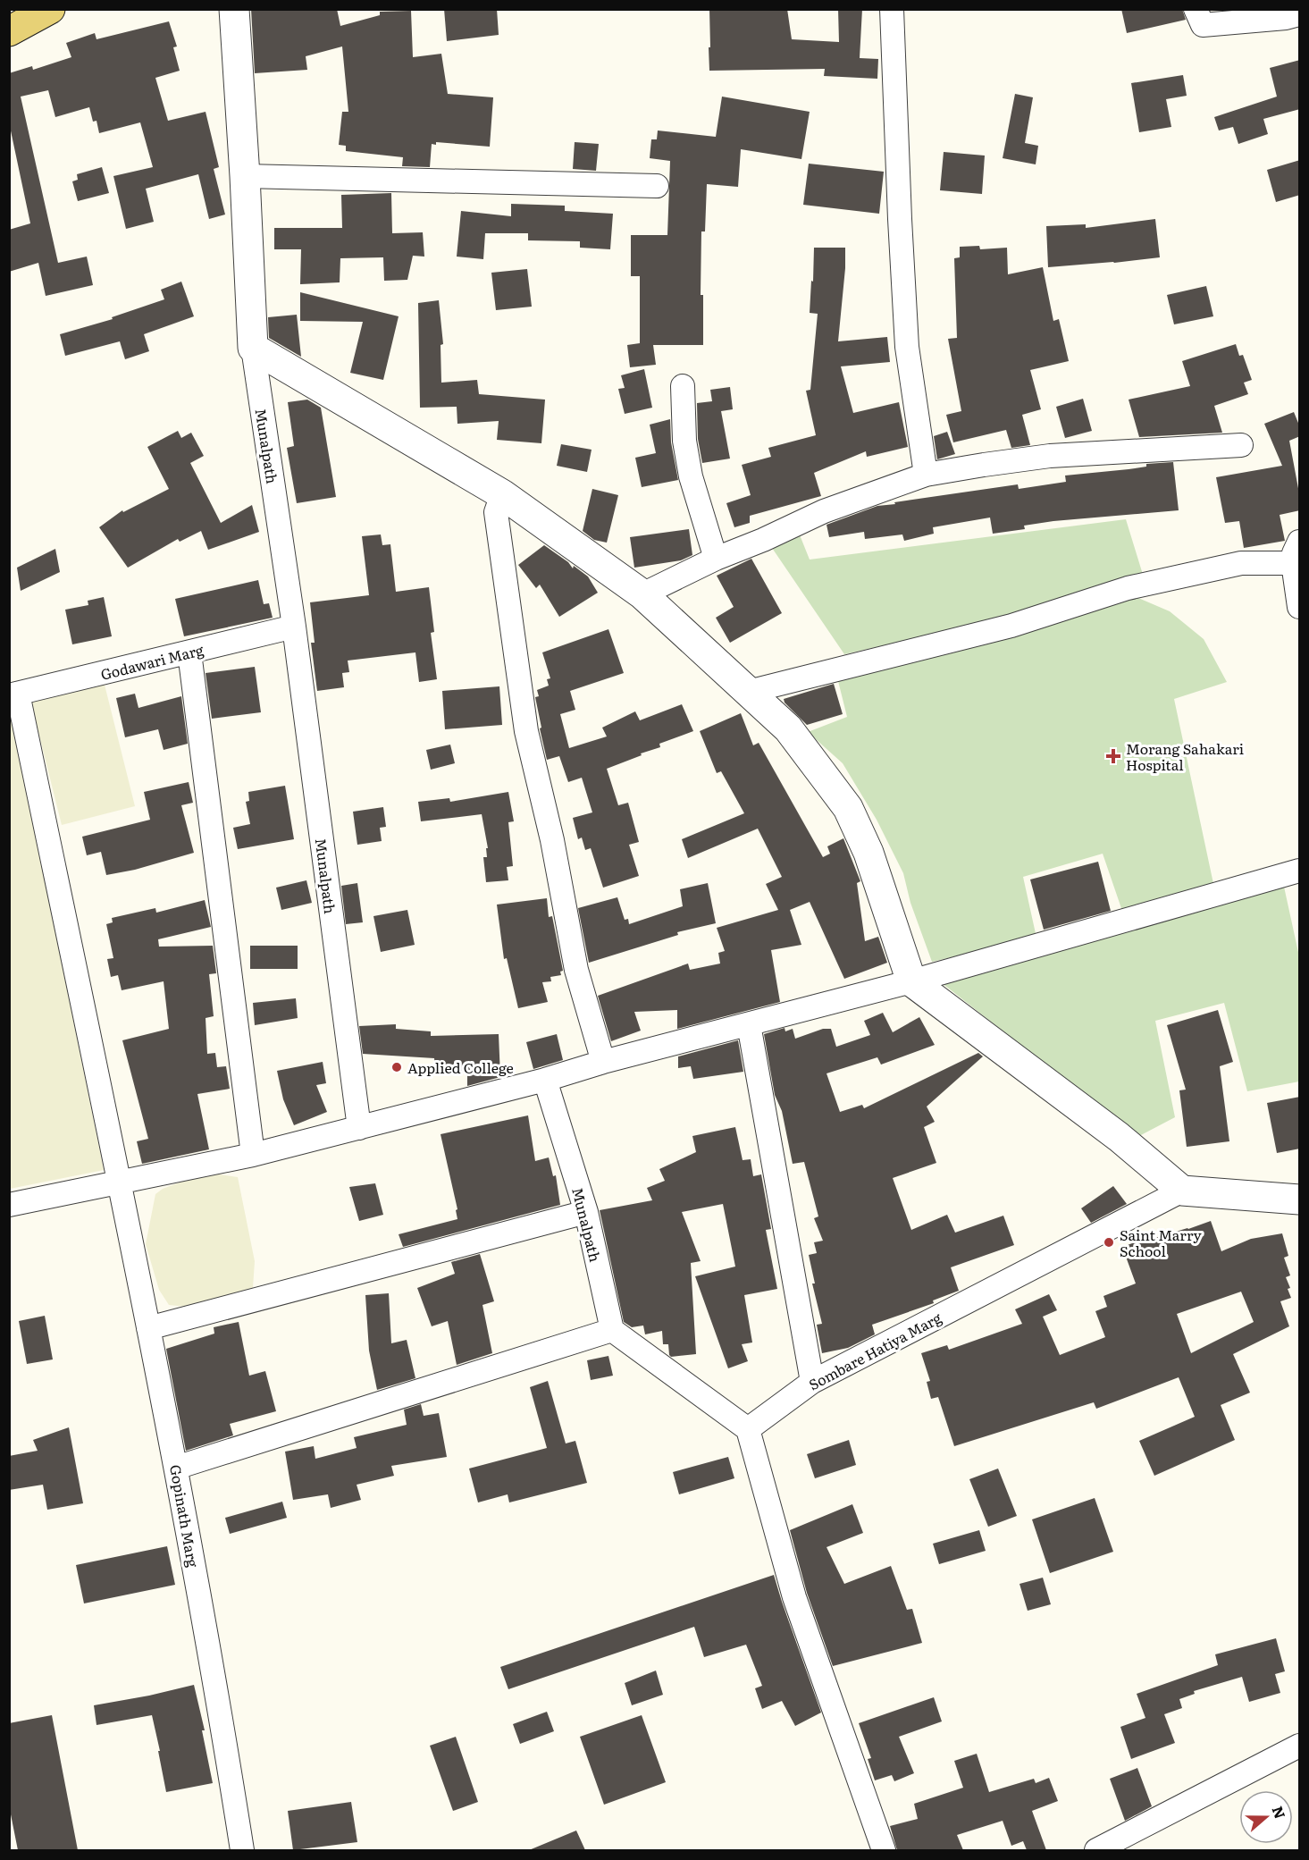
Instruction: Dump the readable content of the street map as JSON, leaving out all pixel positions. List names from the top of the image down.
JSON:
{
  "streets": {
    "street": [
      "Munalpath",
      "Godawari Marg",
      "Sombare Hatiya Marg",
      "Gopinath Marg"
    ]
  },
  "crossings": [
    ["Munalpath", "Godawari Marg"],
    ["Godawari Marg", "Gopinath Marg"]
  ],
  "places": {
    "health": ["Morang Sahakari Hospital"],
    "other": ["Applied College", "Saint Marry School"]
  },
  "north": "right"
}
